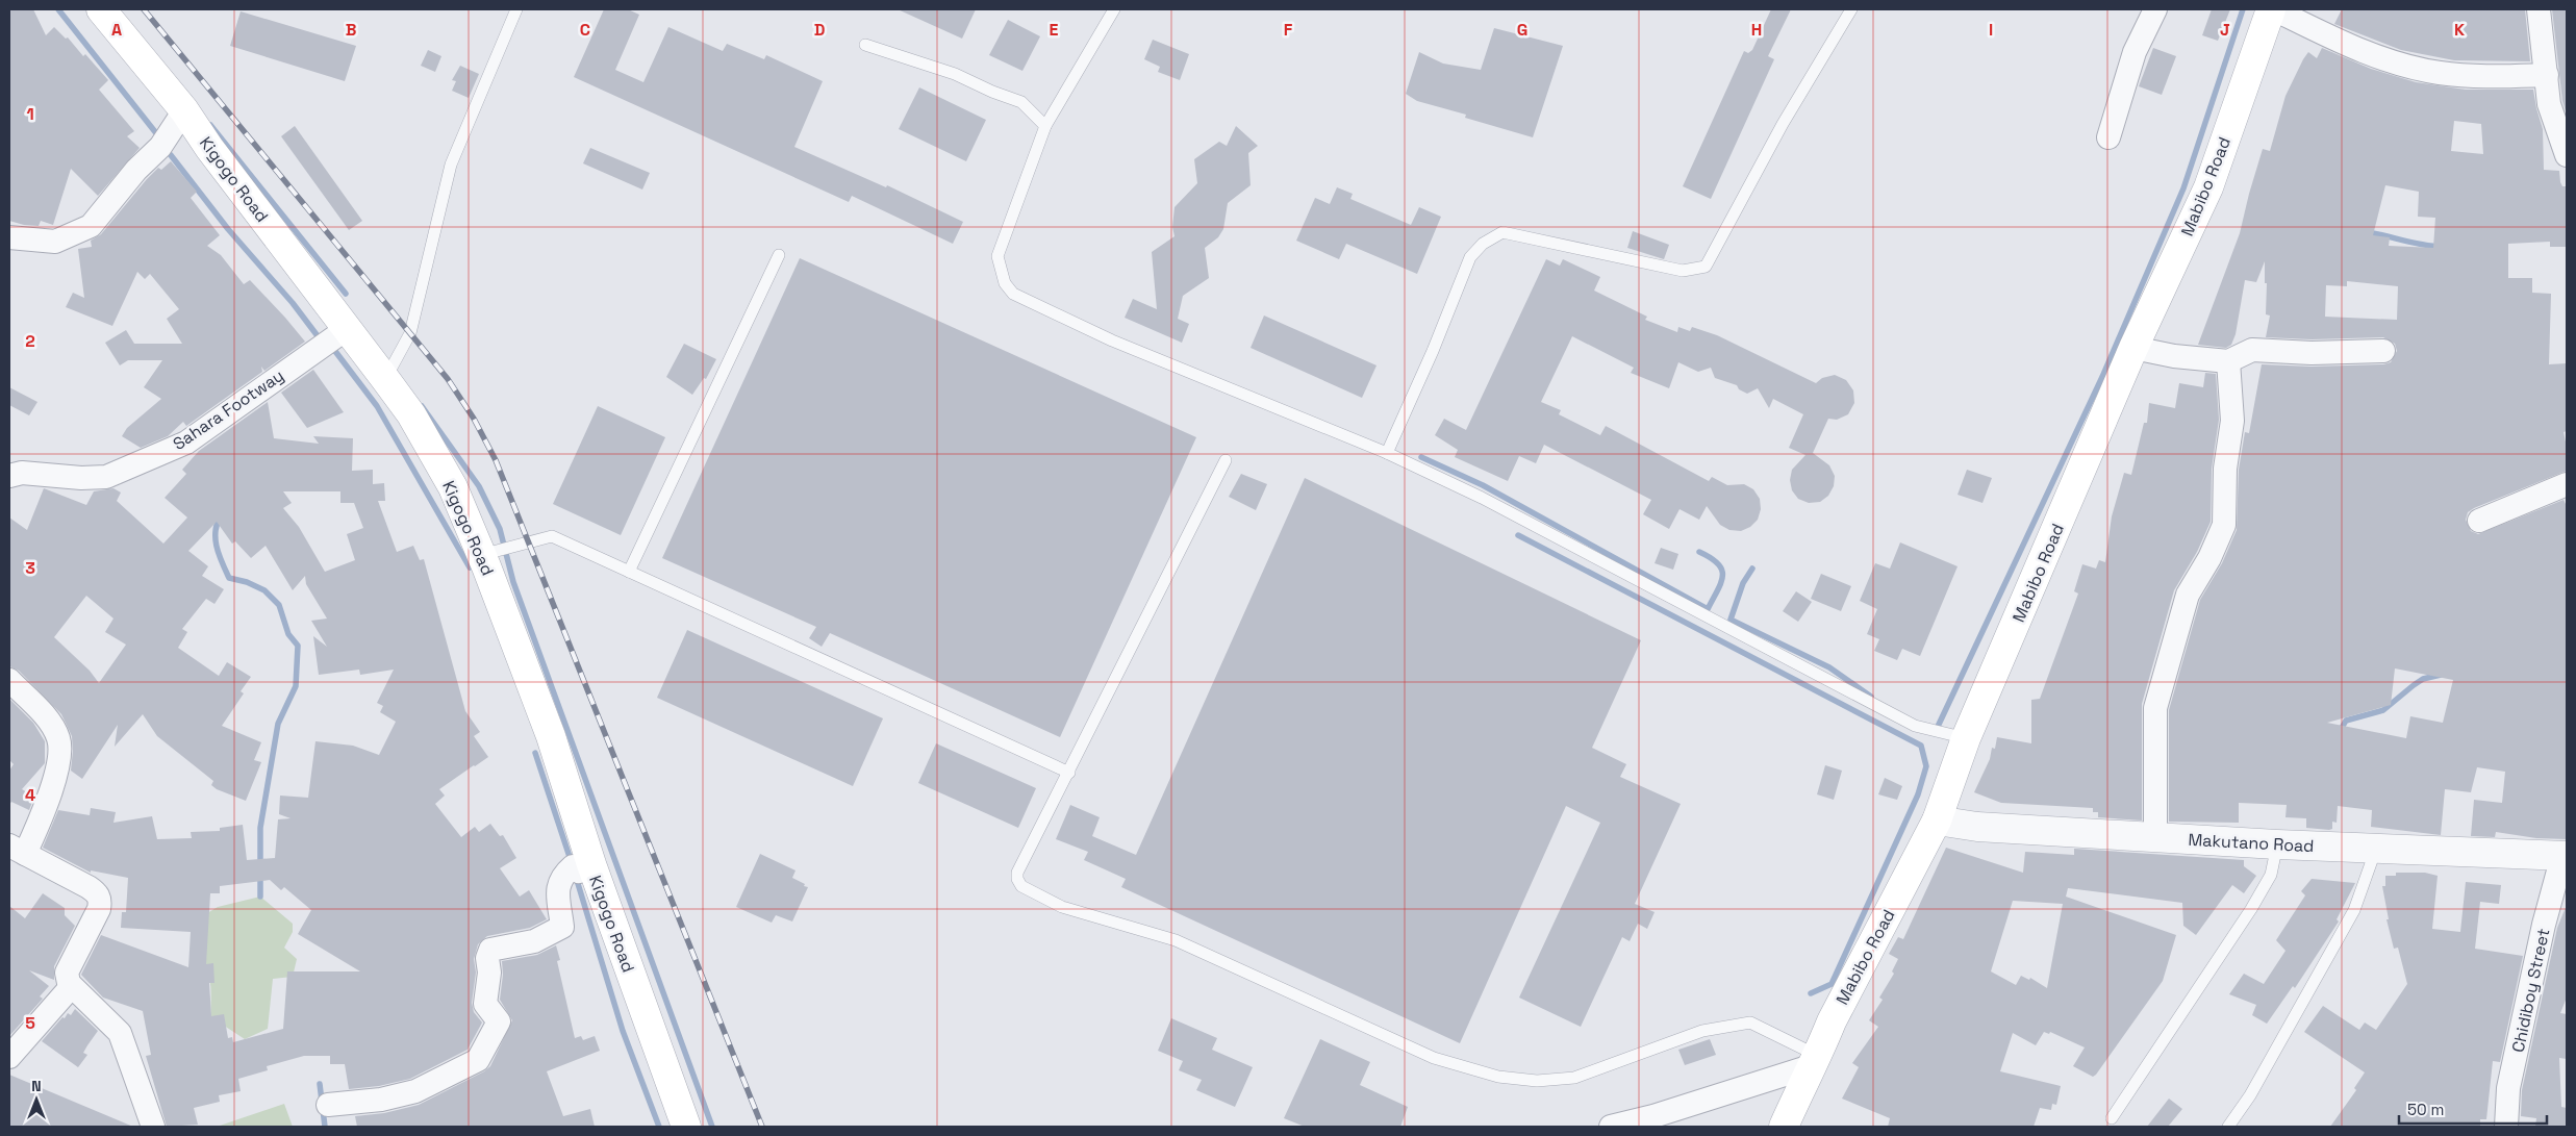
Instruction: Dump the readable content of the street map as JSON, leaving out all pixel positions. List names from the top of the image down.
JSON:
{
  "streets": {
    "main road": ["Kigogo Road", "Mabibo Road"],
    "street": ["Sahara Footway", "Makutano Road", "Chidiboy Street"]
  },
  "crossings": [
    ["Kigogo Road", "Sahara Footway"],
    ["Mabibo Road", "Makutano Road"],
    ["Makutano Road", "Chidiboy Street"]
  ],
  "scale_bar": "50 m",
  "north": "top",
  "grid": {
    "columns": [
      "A",
      "B",
      "C",
      "D",
      "E",
      "F",
      "G",
      "H",
      "I",
      "J",
      "K"
    ],
    "rows": [
      "1",
      "2",
      "3",
      "4",
      "5"
    ]
  }
}
